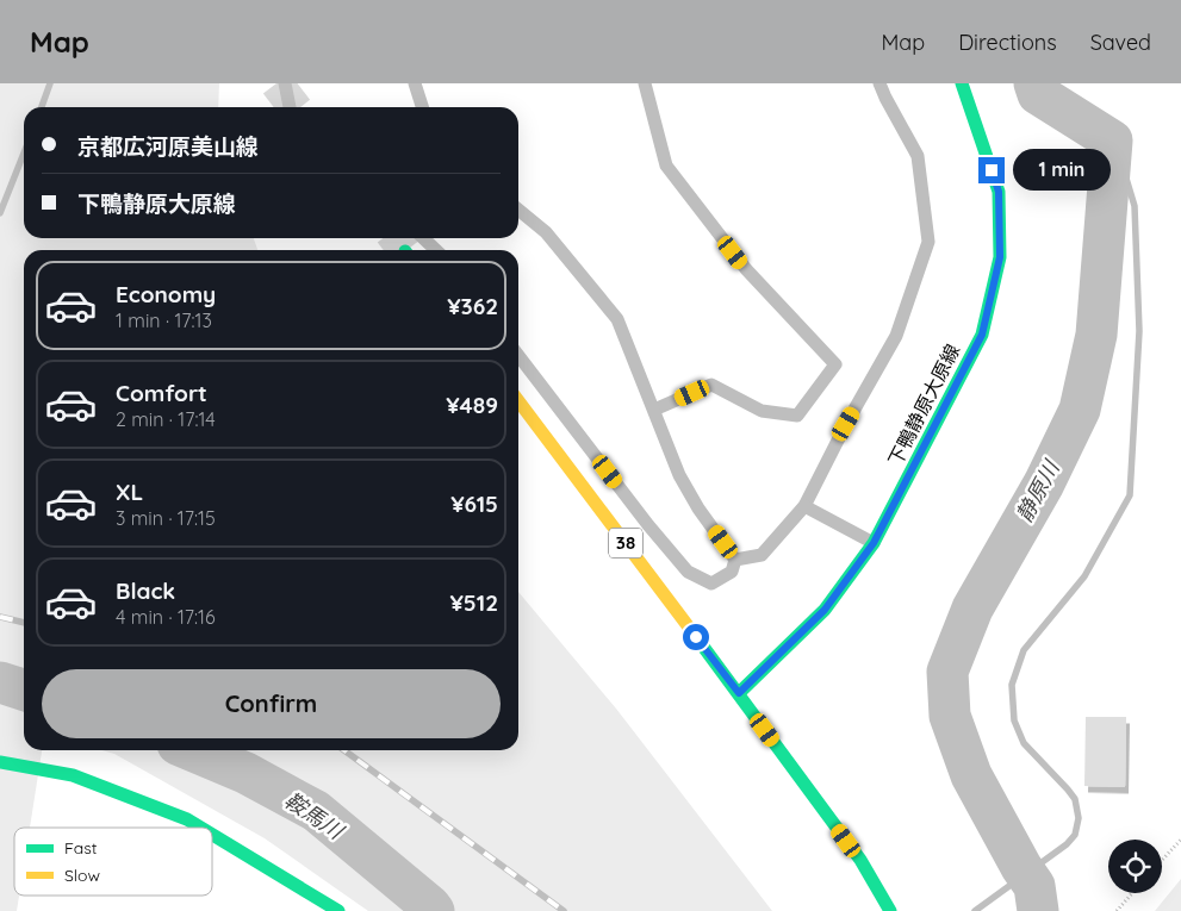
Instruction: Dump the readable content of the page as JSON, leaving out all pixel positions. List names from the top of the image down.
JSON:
{
  "streets": {
    "main road": ["下鴨静原大原線", "38"]
  },
  "crossings": [
    ["下鴨静原大原線", "38"]
  ],
  "water": ["静原川", "鞍馬川"],
  "legend": ["Fast", "Slow"],
  "page": {
    "header": "Map",
    "nav": ["Map", "Directions", "Saved"],
    "banner": ["京都広河原美山線", "下鴨静原大原線"],
    "bubble": "1 min",
    "list": [
      {
        "name": "Economy",
        "note": "1 min · 17:13",
        "value": "¥362"
      },
      {
        "name": "Comfort",
        "note": "2 min · 17:14",
        "value": "¥489"
      },
      {
        "name": "XL",
        "note": "3 min · 17:15",
        "value": "¥615"
      },
      {
        "name": "Black",
        "note": "4 min · 17:16",
        "value": "¥512"
      }
    ],
    "buttons": "Confirm"
  }
}
